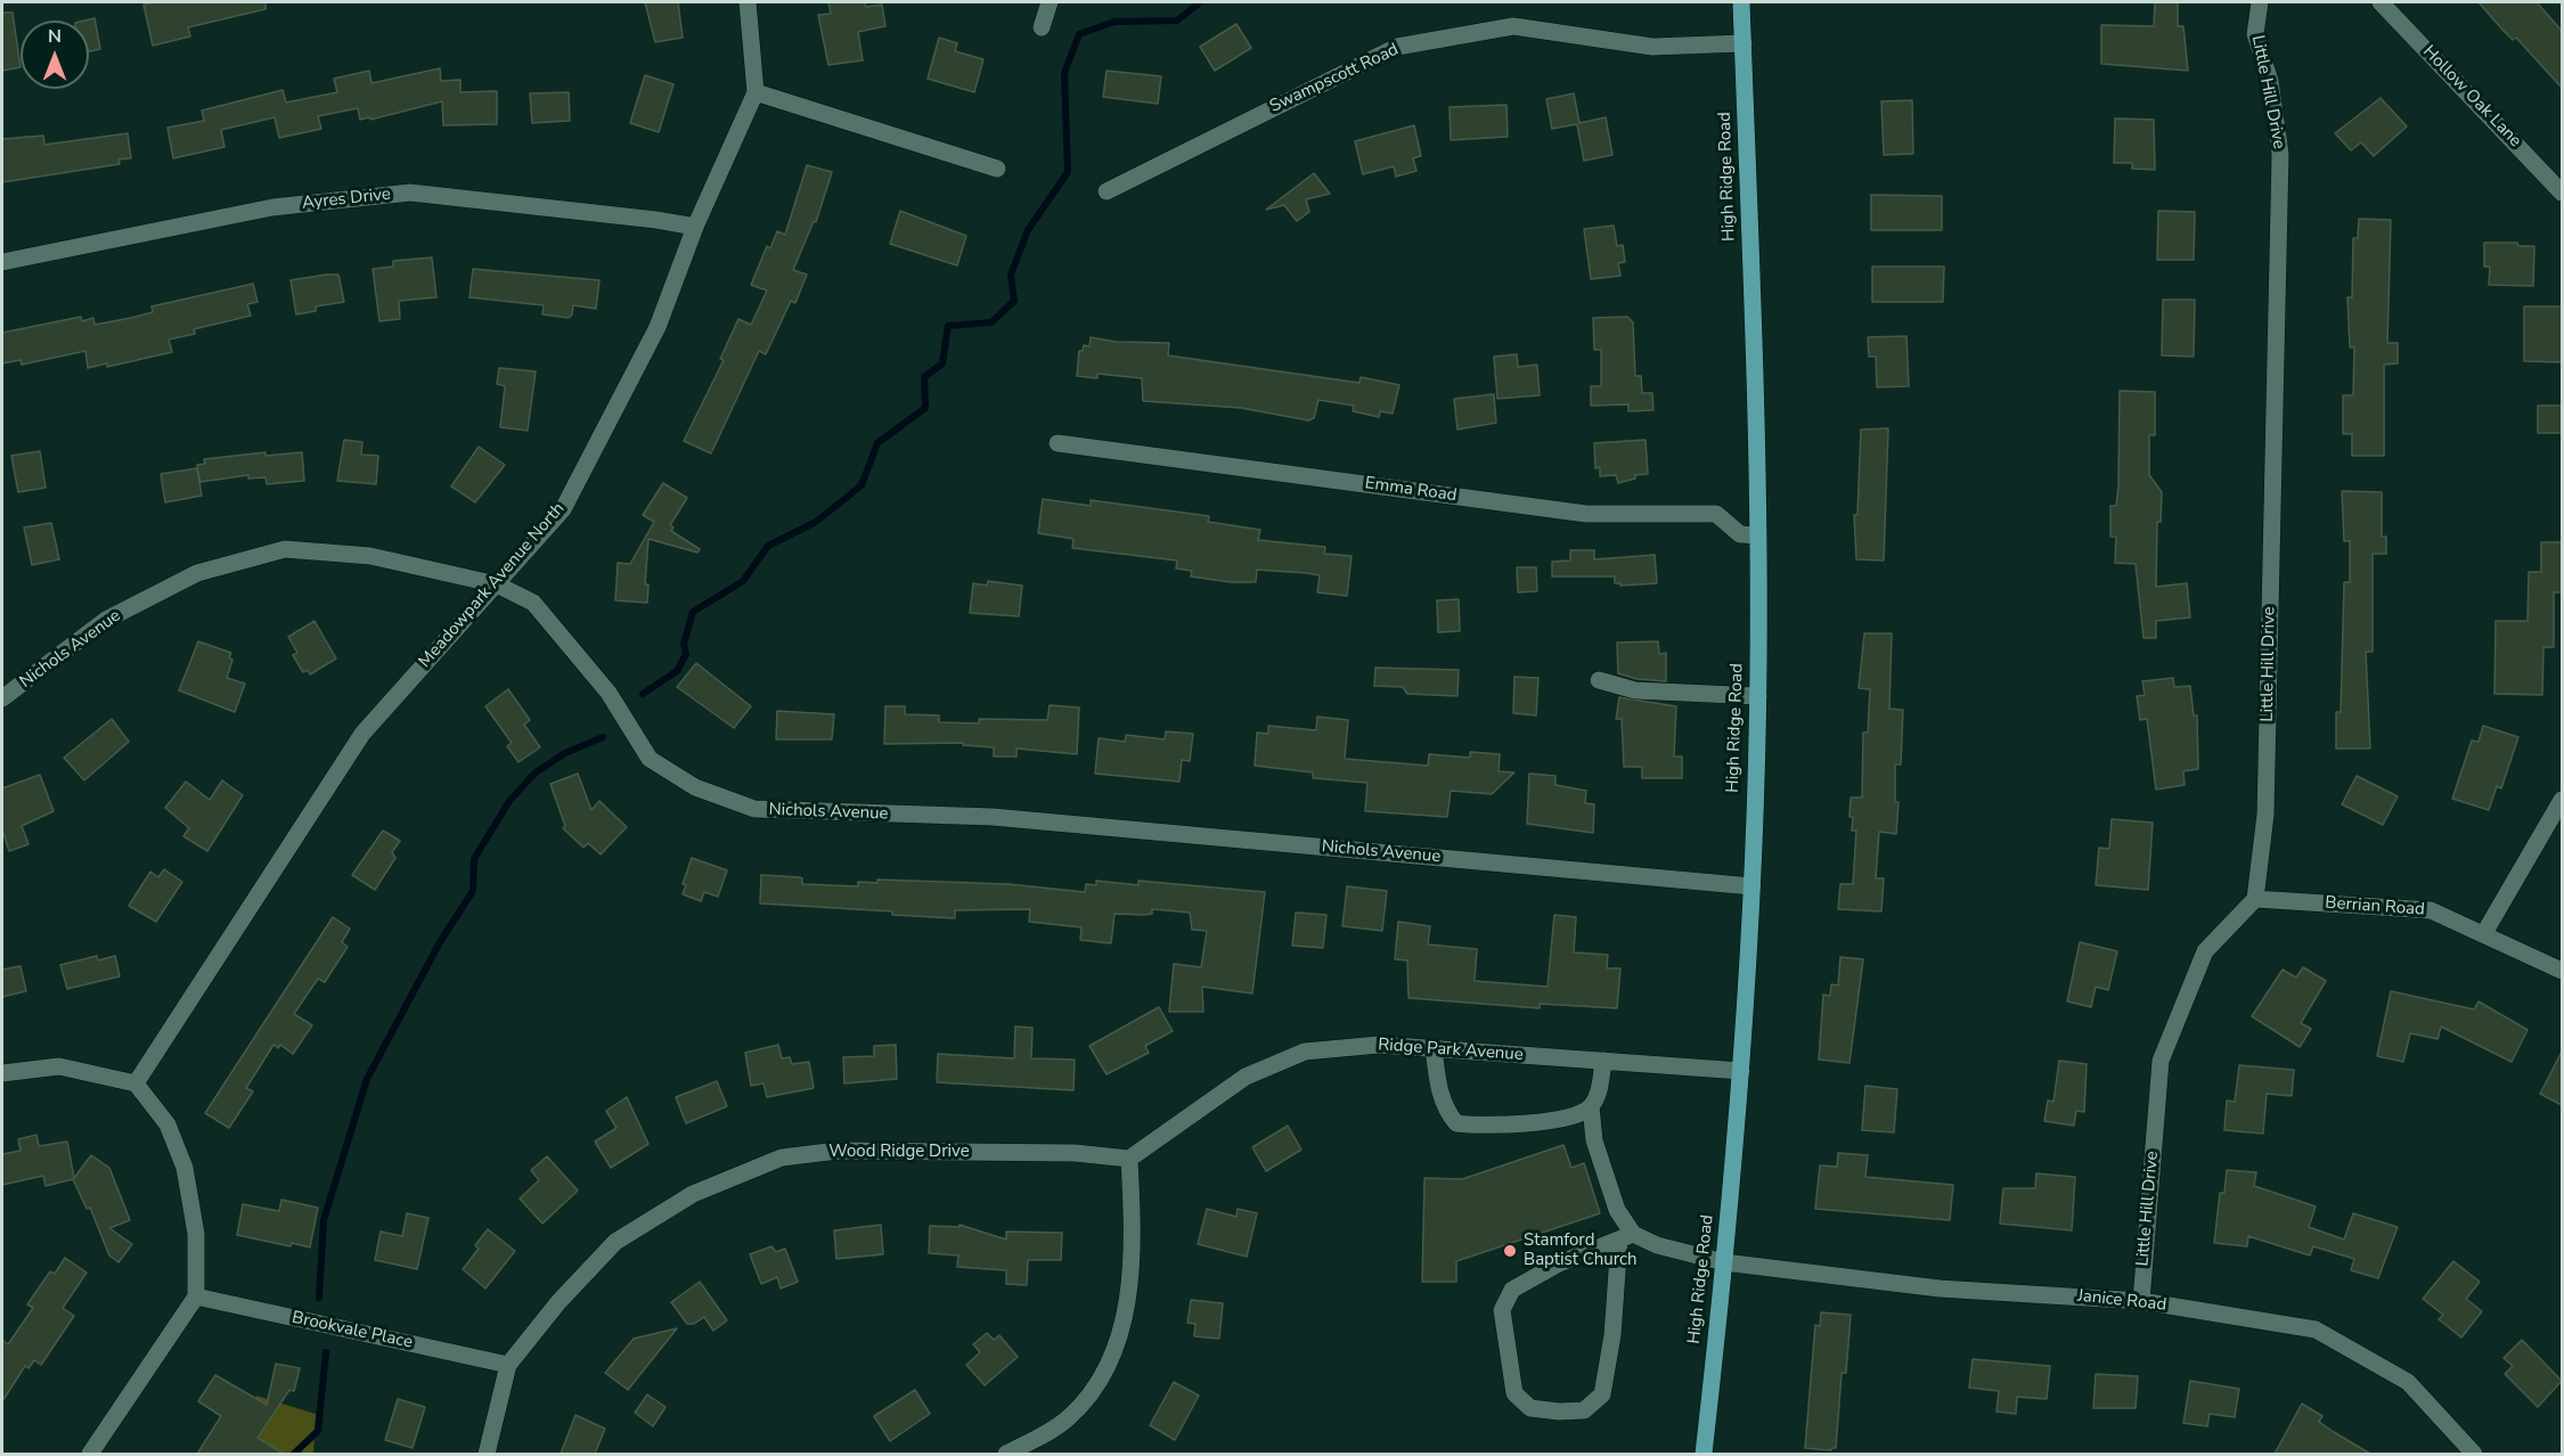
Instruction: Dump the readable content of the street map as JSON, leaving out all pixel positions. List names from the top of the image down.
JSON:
{
  "streets": {
    "main road": ["High Ridge Road"],
    "street": [
      "Swampscott Road",
      "Little Hill Drive",
      "Hollow Oak Lane",
      "Ayres Drive",
      "Emma Road",
      "Meadowpark Avenue North",
      "Nichols Avenue",
      "Berrian Road",
      "Ridge Park Avenue",
      "Wood Ridge Drive",
      "Janice Road",
      "Brookvale Place"
    ]
  },
  "crossings": [
    ["Swampscott Road", "High Ridge Road"],
    ["Little Hill Drive", "Berrian Road"],
    ["Little Hill Drive", "Janice Road"],
    ["High Ridge Road", "Emma Road"],
    ["High Ridge Road", "Nichols Avenue"],
    ["High Ridge Road", "Ridge Park Avenue"],
    ["High Ridge Road", "Janice Road"],
    ["Ayres Drive", "Meadowpark Avenue North"],
    ["Meadowpark Avenue North", "Nichols Avenue"],
    ["Ridge Park Avenue", "Wood Ridge Drive"],
    ["Wood Ridge Drive", "Brookvale Place"]
  ],
  "places": ["Stamford Baptist Church"],
  "north": "top"
}
